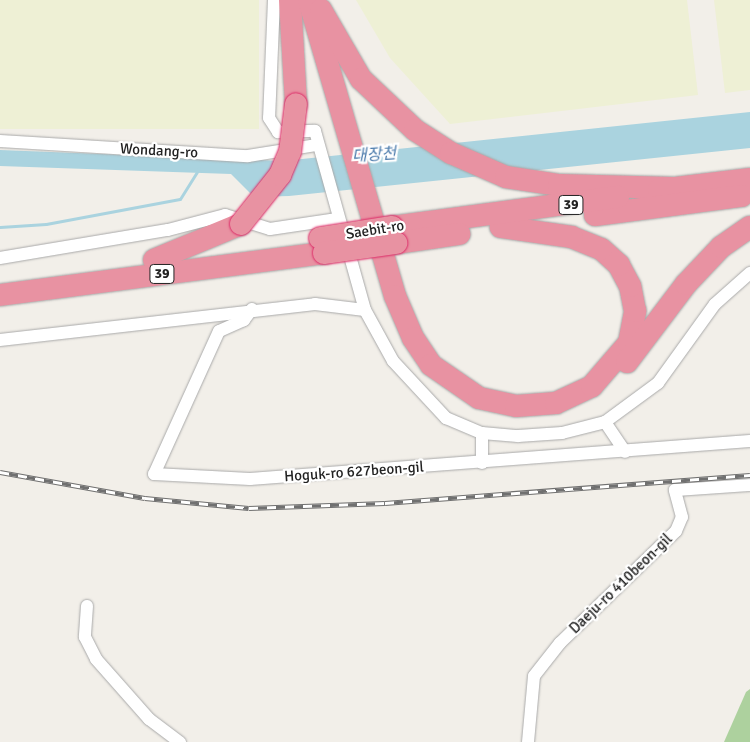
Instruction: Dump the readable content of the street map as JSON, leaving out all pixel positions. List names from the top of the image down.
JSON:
{
  "streets": {
    "highway": ["39", "Saebit-ro"],
    "street": ["Wondang-ro", "Hoguk-ro 627beon-gil", "Daeju-ro 410beon-gil"]
  },
  "water": ["대장천"]
}
